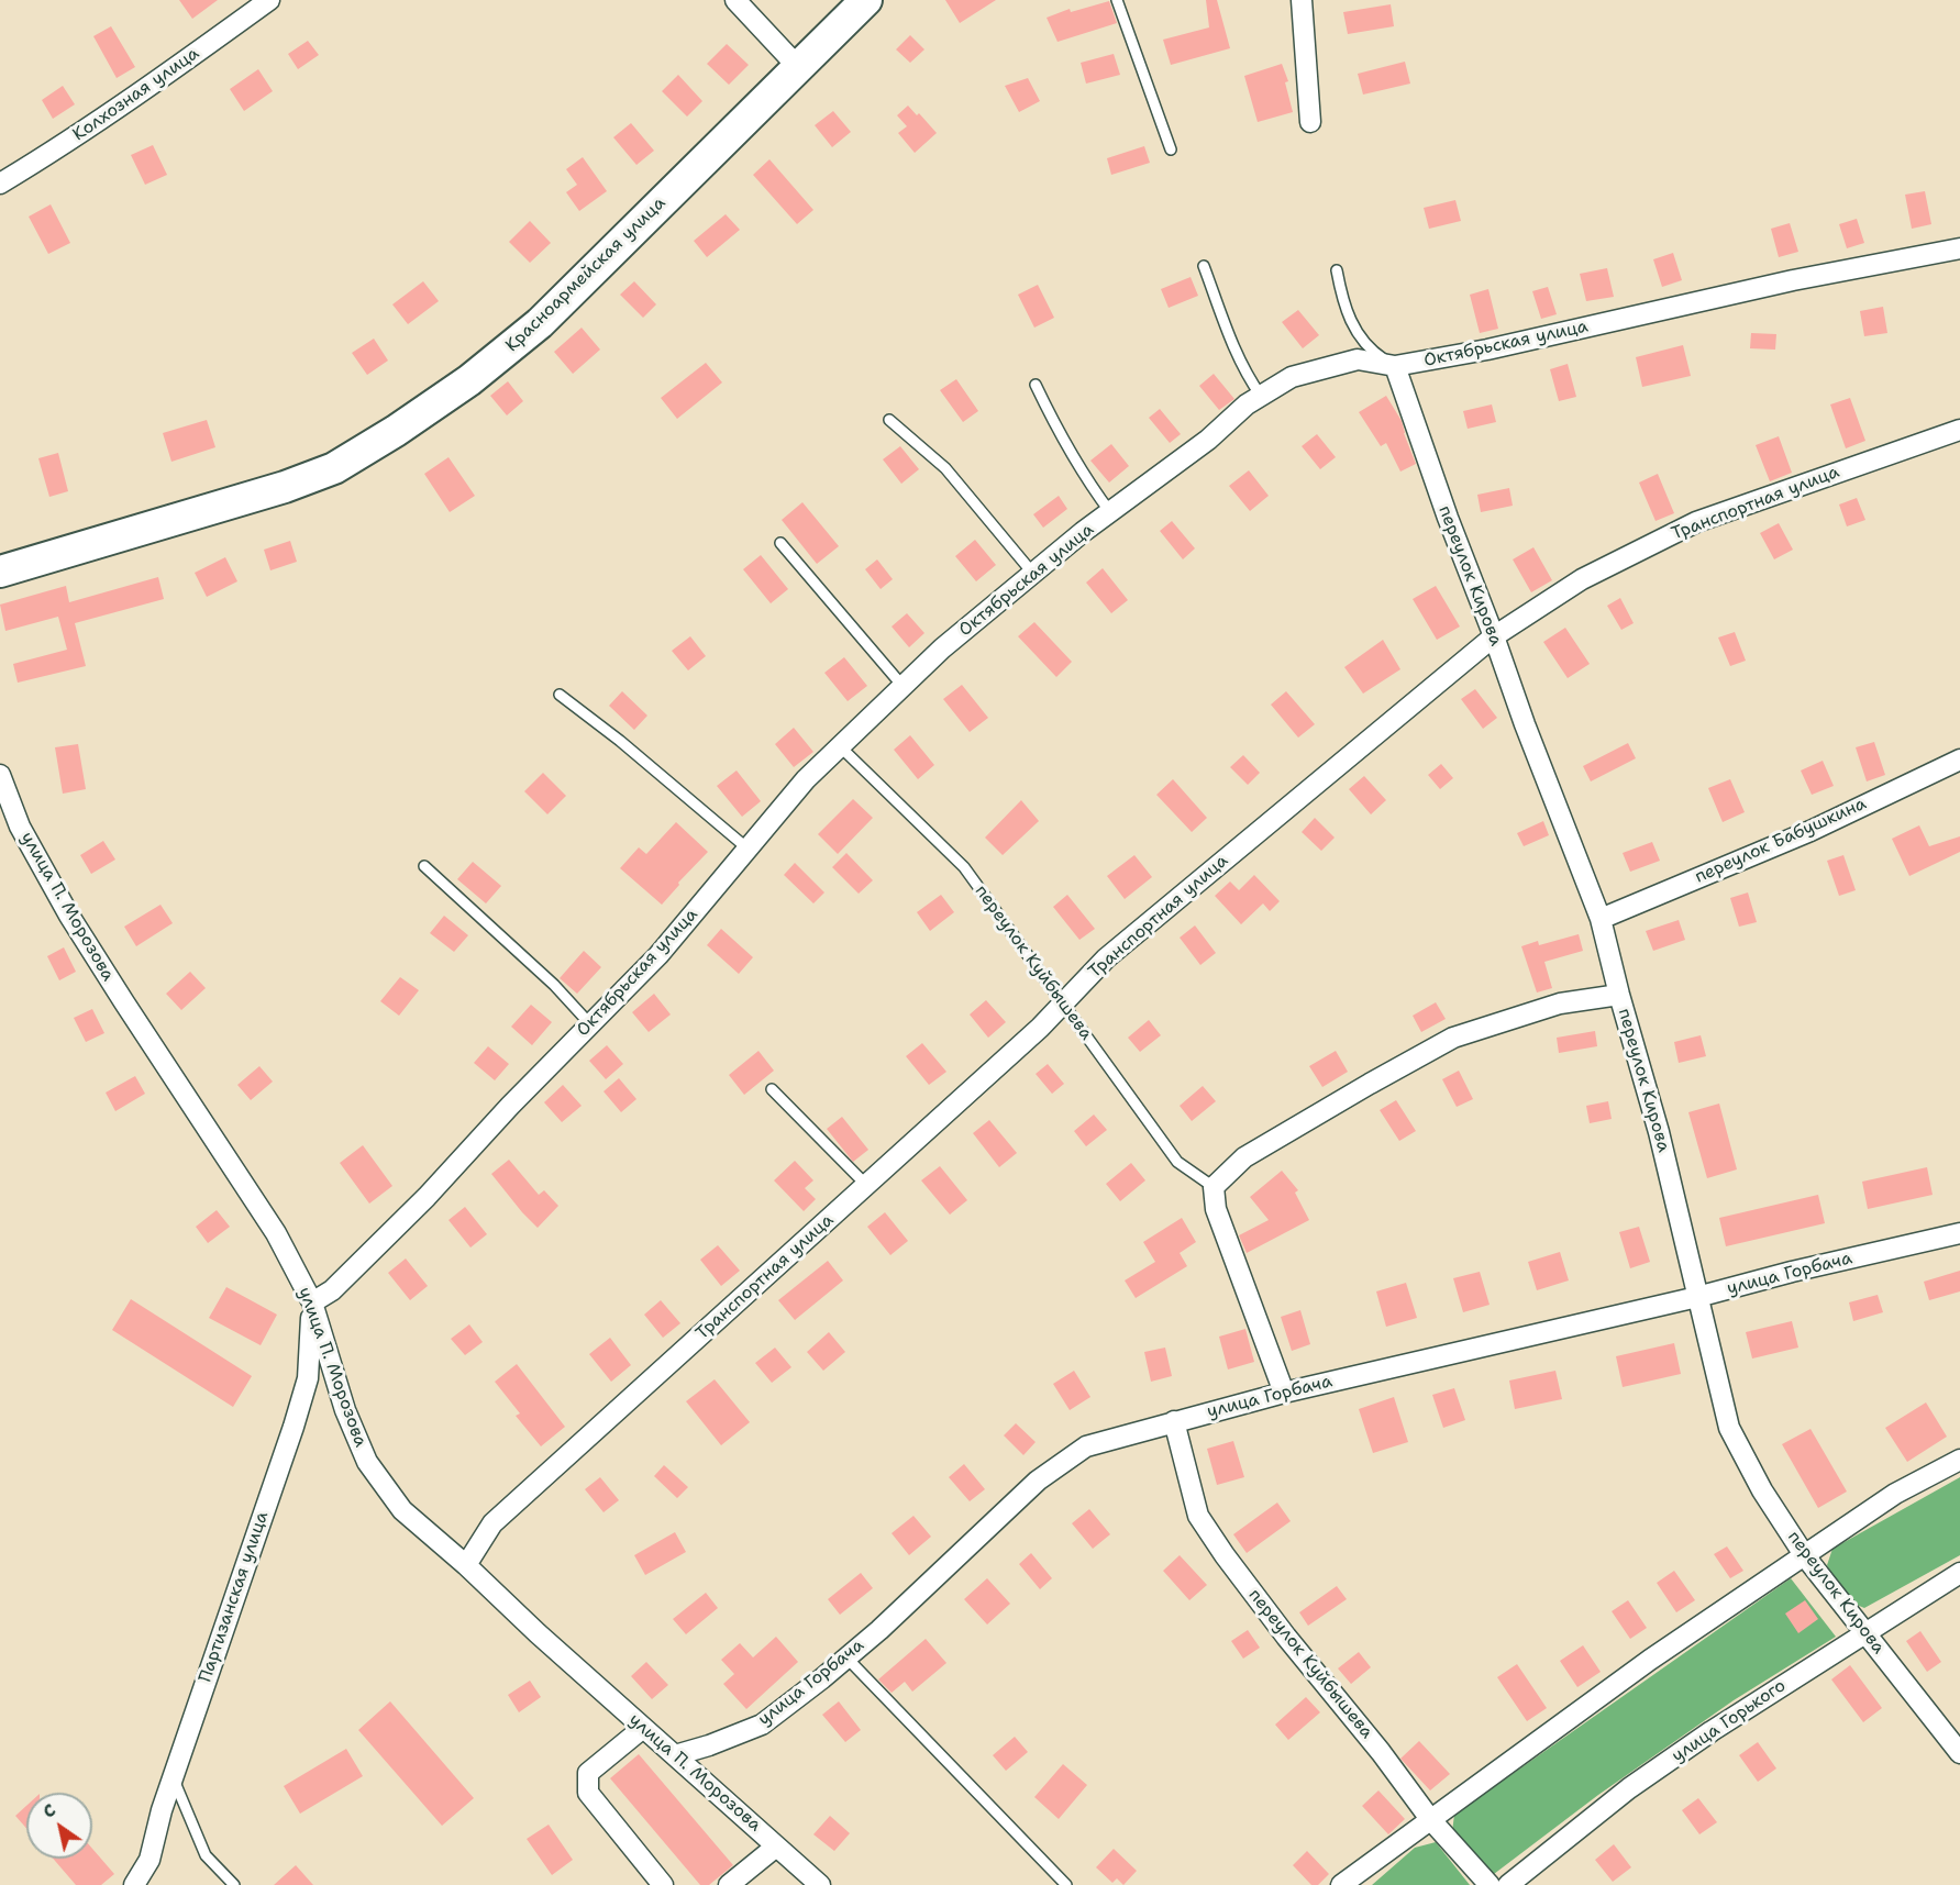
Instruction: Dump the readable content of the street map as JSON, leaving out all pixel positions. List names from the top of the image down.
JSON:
{
  "streets": {
    "main road": ["Красноармейская улица"],
    "street": [
      "Колхозная улица",
      "Октябрьская улица",
      "Транспортная улица",
      "переулок Кирова",
      "переулок Бабушкина",
      "улица П. Морозова",
      "переулок Куйбышева",
      "улица Горбача",
      "Партизанская улица",
      "улица Горького"
    ]
  },
  "crossings": [
    ["Октябрьская улица", "переулок Кирова"],
    ["Октябрьская улица", "улица П. Морозова"],
    ["Октябрьская улица", "переулок Куйбышева"],
    ["Октябрьская улица", "Партизанская улица"],
    ["Транспортная улица", "переулок Кирова"],
    ["Транспортная улица", "улица П. Морозова"],
    ["Транспортная улица", "переулок Куйбышева"],
    ["переулок Кирова", "переулок Бабушкина"],
    ["переулок Кирова", "улица Горбача"],
    ["переулок Кирова", "улица Горького"],
    ["улица П. Морозова", "улица Горбача"],
    ["улица П. Морозова", "Партизанская улица"],
    ["переулок Куйбышева", "улица Горбача"]
  ],
  "north": "top left"
}
